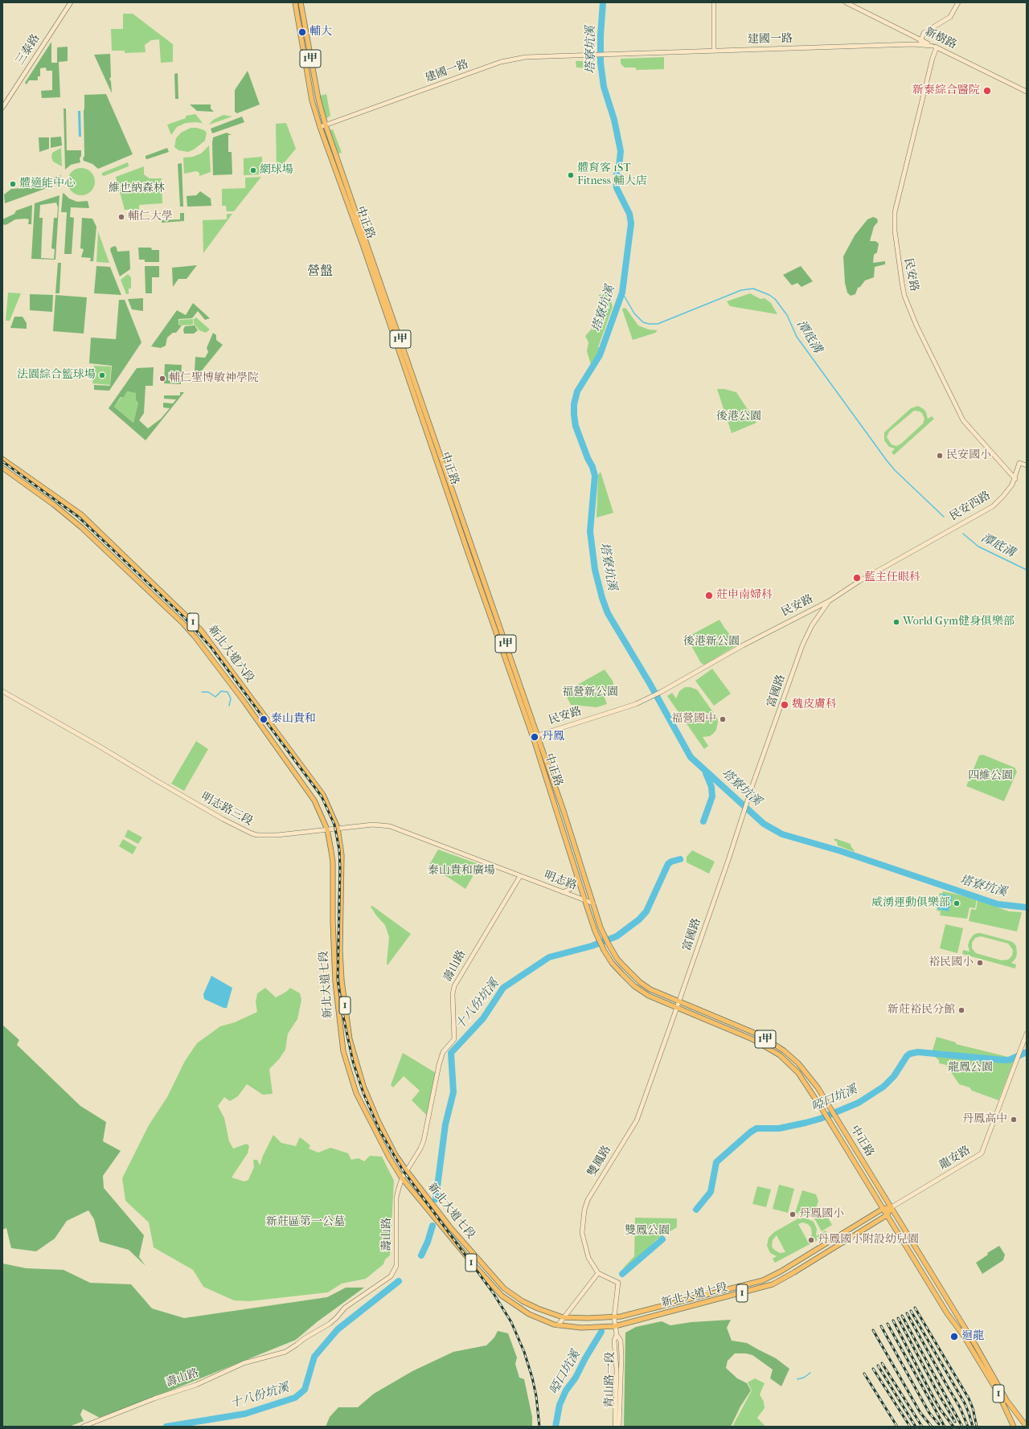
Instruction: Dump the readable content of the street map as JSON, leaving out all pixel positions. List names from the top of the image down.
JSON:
{
  "streets": {
    "main road": [
      "1甲",
      "中正路",
      "1",
      "新北大道六段",
      "新北大道七段"
    ],
    "street": [
      "新樹路",
      "建國一路",
      "三泰路",
      "民安路",
      "民安西路",
      "富國路",
      "明志路三段",
      "明志路",
      "壽山路",
      "龍安路",
      "雙鳳路",
      "青山路一段"
    ]
  },
  "crossings": [
    ["新樹路", "建國一路"],
    ["新樹路", "民安路"],
    ["建國一路", "中正路"],
    ["中正路", "民安路"],
    ["中正路", "富國路"],
    ["中正路", "明志路"],
    ["中正路", "新北大道七段"],
    ["中正路", "龍安路"],
    ["中正路", "雙鳳路"],
    ["民安路", "民安西路"],
    ["民安路", "富國路"],
    ["新北大道六段", "明志路三段"],
    ["新北大道六段", "新北大道七段"],
    ["富國路", "雙鳳路"],
    ["明志路三段", "明志路"],
    ["明志路三段", "壽山路"],
    ["明志路三段", "新北大道七段"],
    ["明志路", "壽山路"],
    ["壽山路", "新北大道七段"],
    ["新北大道七段", "龍安路"],
    ["新北大道七段", "青山路一段"]
  ],
  "districts": ["營盤"],
  "water": [
    "塔寮坑溪",
    "潭底溝",
    "十八份坑溪",
    "啞口坑溪"
  ],
  "parks": [
    "維也納森林",
    "後港公園",
    "後港新公園",
    "福營新公園",
    "四維公園",
    "泰山貴和廣場",
    "龍鳳公園",
    "新莊區第一公墓",
    "雙鳳公園"
  ],
  "places": [
    "輔大",
    "新泰綜合醫院",
    "網球場",
    "體育客 1ST Fitness 輔大店",
    "體適能中心",
    "輔仁大學",
    "法園綜合籃球場",
    "輔仁聖博敏神學院",
    "民安國小",
    "藍主任眼科",
    "莊申南婦科",
    "World Gym健身俱樂部",
    "魏皮膚科",
    "泰山貴和",
    "福營國中",
    "丹鳳",
    "威湧運動俱樂部",
    "裕民國小",
    "新莊裕民分館",
    "丹鳳高中",
    "丹鳳國小",
    "丹鳳國小附設幼兒園",
    "迴龍"
  ]
}
